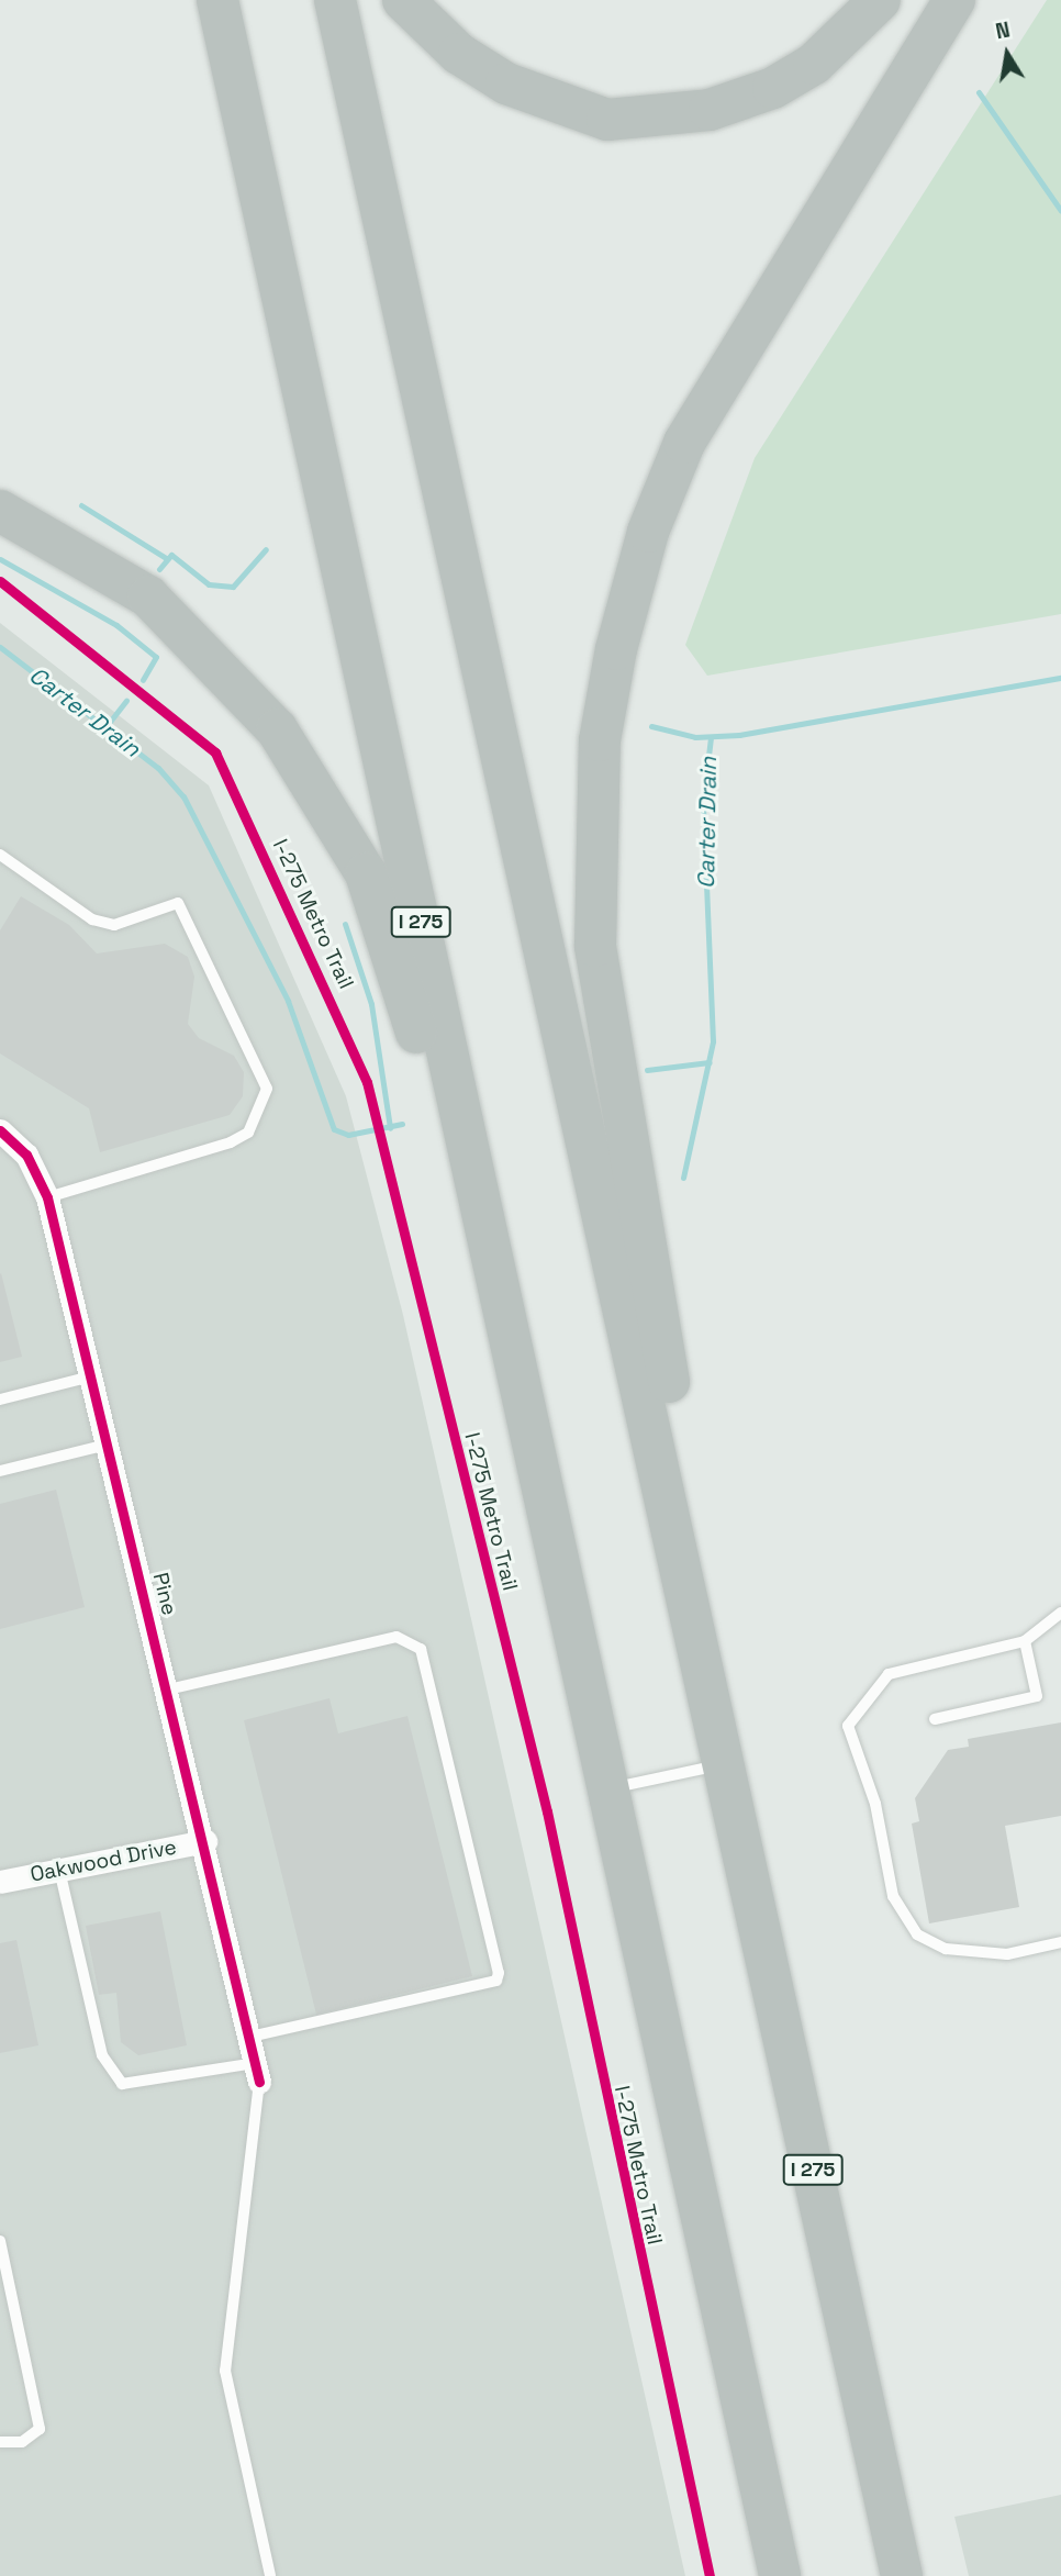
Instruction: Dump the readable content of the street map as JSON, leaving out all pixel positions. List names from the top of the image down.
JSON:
{
  "streets": {
    "highway": ["I 275"],
    "street": ["Pine", "Oakwood Drive"],
    "cycle path": ["I-275 Metro Trail"]
  },
  "crossings": [
    ["Pine", "Oakwood Drive"]
  ],
  "water": ["Carter Drain"],
  "north": "top"
}
